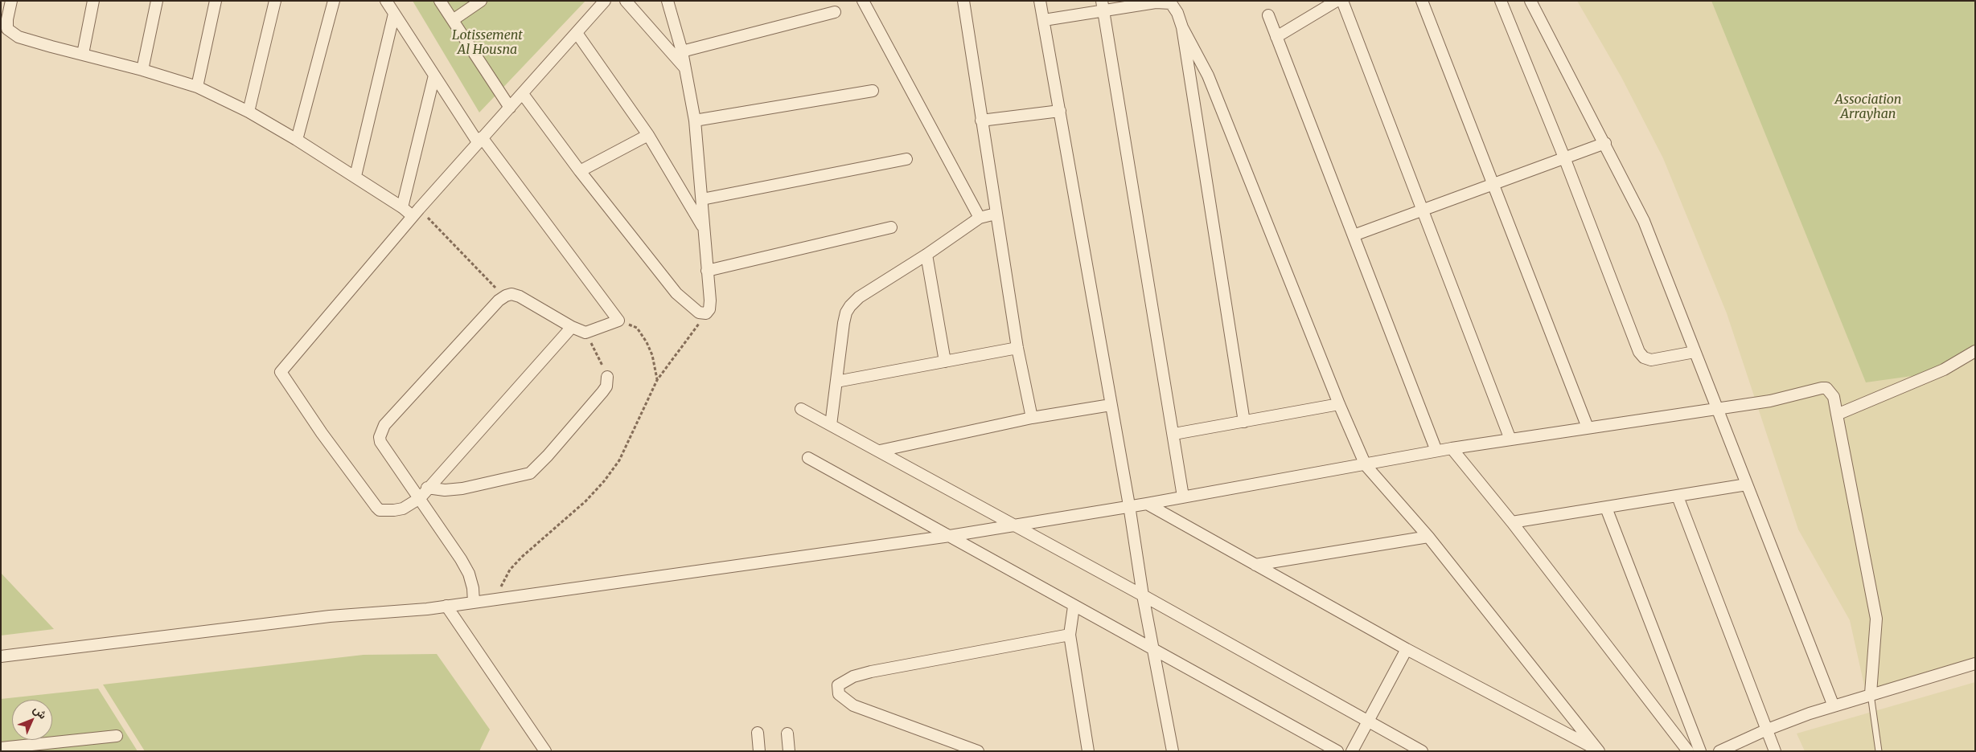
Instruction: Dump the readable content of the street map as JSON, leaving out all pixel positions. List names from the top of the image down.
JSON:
{
  "parks": ["Lotissement Al Housna", "Association Arrayhan"],
  "north": "top right"
}
